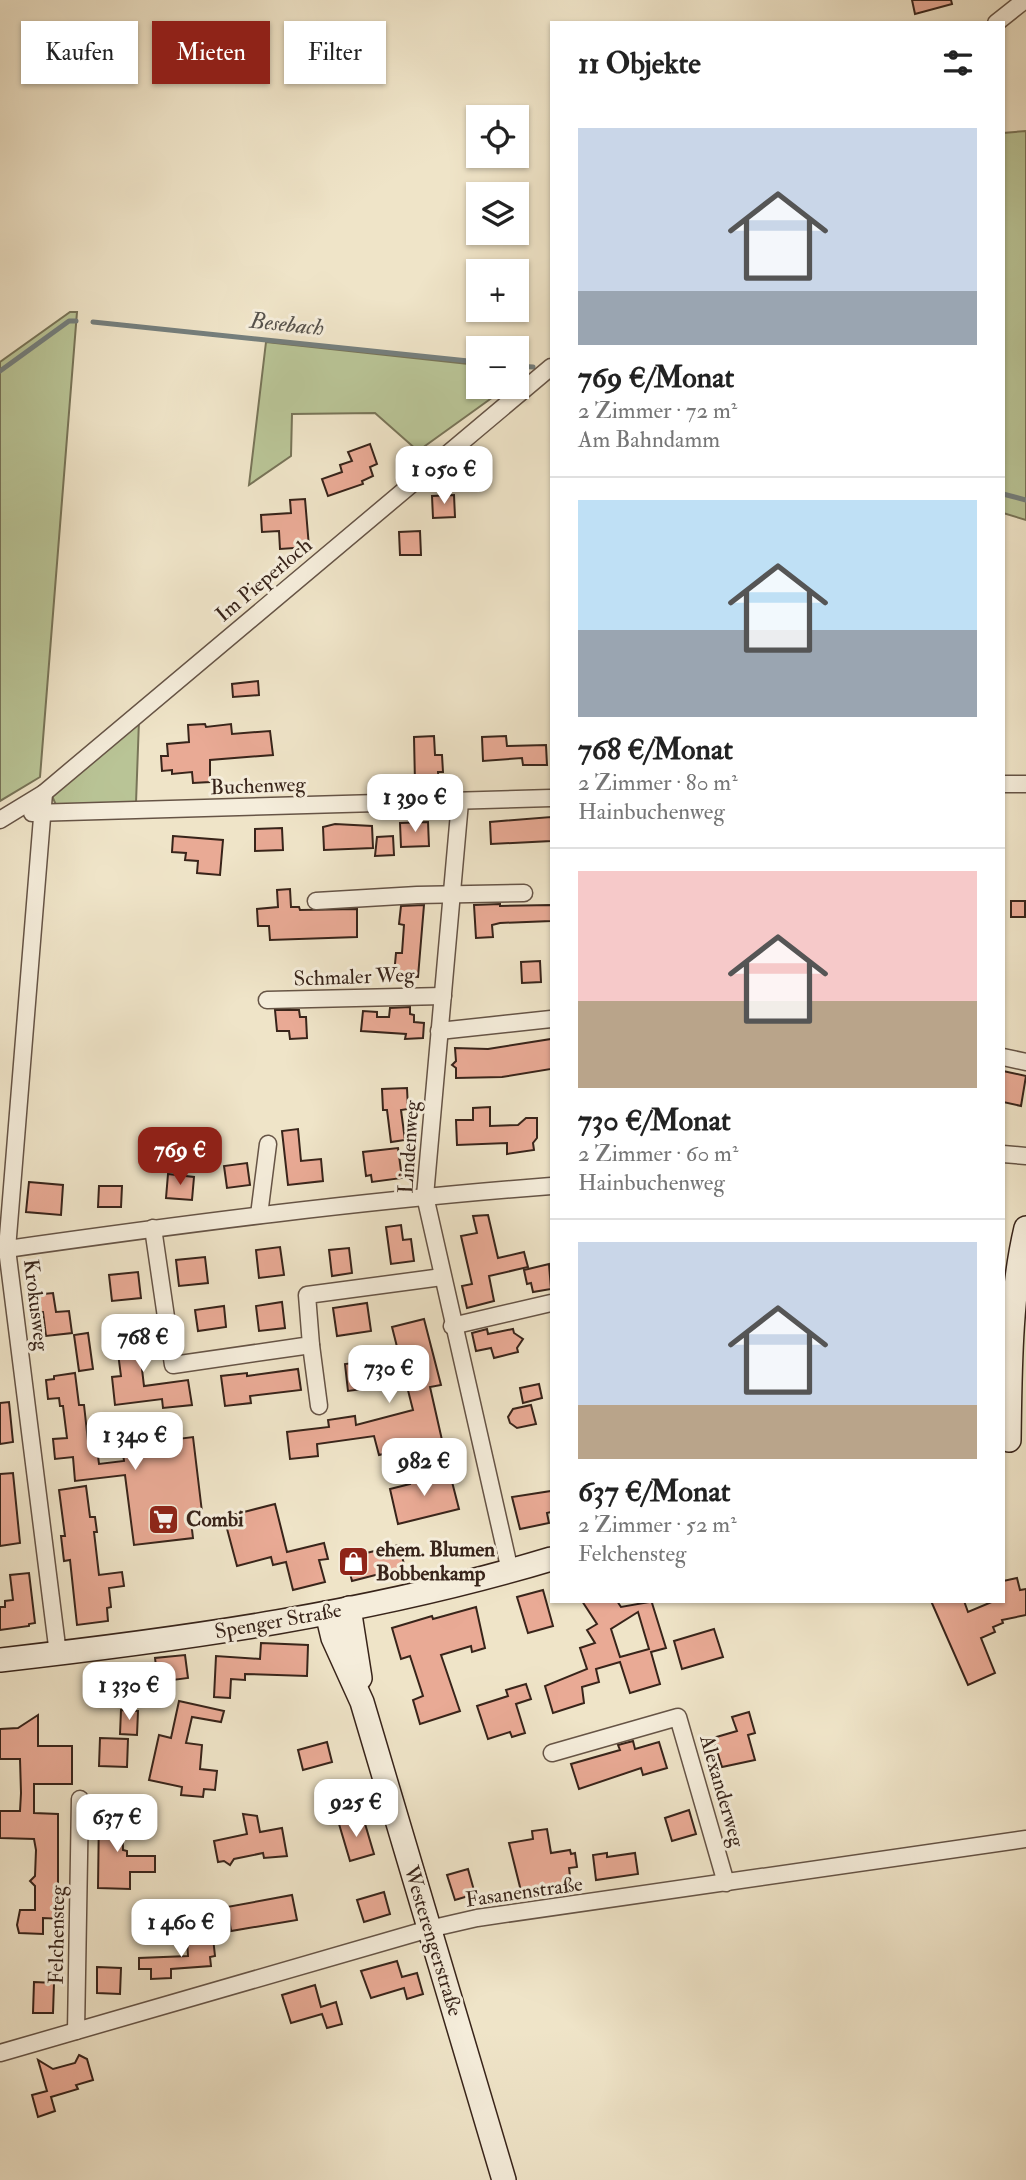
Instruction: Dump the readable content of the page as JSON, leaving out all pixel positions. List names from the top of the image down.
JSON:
{
  "streets": {
    "street": [
      "Im Pieperloch",
      "Buchenweg",
      "Schmaler Weg",
      "Lindenweg",
      "Krokusweg",
      "Spenger Straße",
      "Alexanderweg",
      "Fasanenstraße",
      "Felchensteg",
      "Westerengerstraße"
    ]
  },
  "crossings": [
    ["Im Pieperloch", "Buchenweg"],
    ["Im Pieperloch", "Krokusweg"],
    ["Buchenweg", "Lindenweg"],
    ["Buchenweg", "Krokusweg"],
    ["Schmaler Weg", "Lindenweg"],
    ["Lindenweg", "Spenger Straße"],
    ["Krokusweg", "Spenger Straße"],
    ["Spenger Straße", "Westerengerstraße"],
    ["Alexanderweg", "Fasanenstraße"],
    ["Fasanenstraße", "Felchensteg"],
    ["Fasanenstraße", "Westerengerstraße"]
  ],
  "water": ["Besebach"],
  "places": {
    "supermarket": ["Combi"],
    "shop": ["ehem. Blumen Bobbenkamp"]
  },
  "page": {
    "chip": ["Kaufen", "Mieten", "Filter"],
    "heading": "11 Objekte",
    "map_buttons": ["+", "−"],
    "list": [
      {
        "name": "769 €/Monat",
        "note": "2 Zimmer · 72 m² · Am Bahndamm"
      },
      {
        "name": "768 €/Monat",
        "note": "2 Zimmer · 80 m² · Hainbuchenweg"
      },
      {
        "name": "730 €/Monat",
        "note": "2 Zimmer · 60 m² · Hainbuchenweg"
      },
      {
        "name": "637 €/Monat",
        "note": "2 Zimmer · 52 m² · Felchensteg"
      }
    ],
    "price": [
      "1 050 €",
      "1 390 €",
      "769 €",
      "768 €",
      "730 €",
      "1 340 €",
      "982 €",
      "1 330 €",
      "925 €",
      "637 €",
      "1 460 €"
    ]
  }
}
